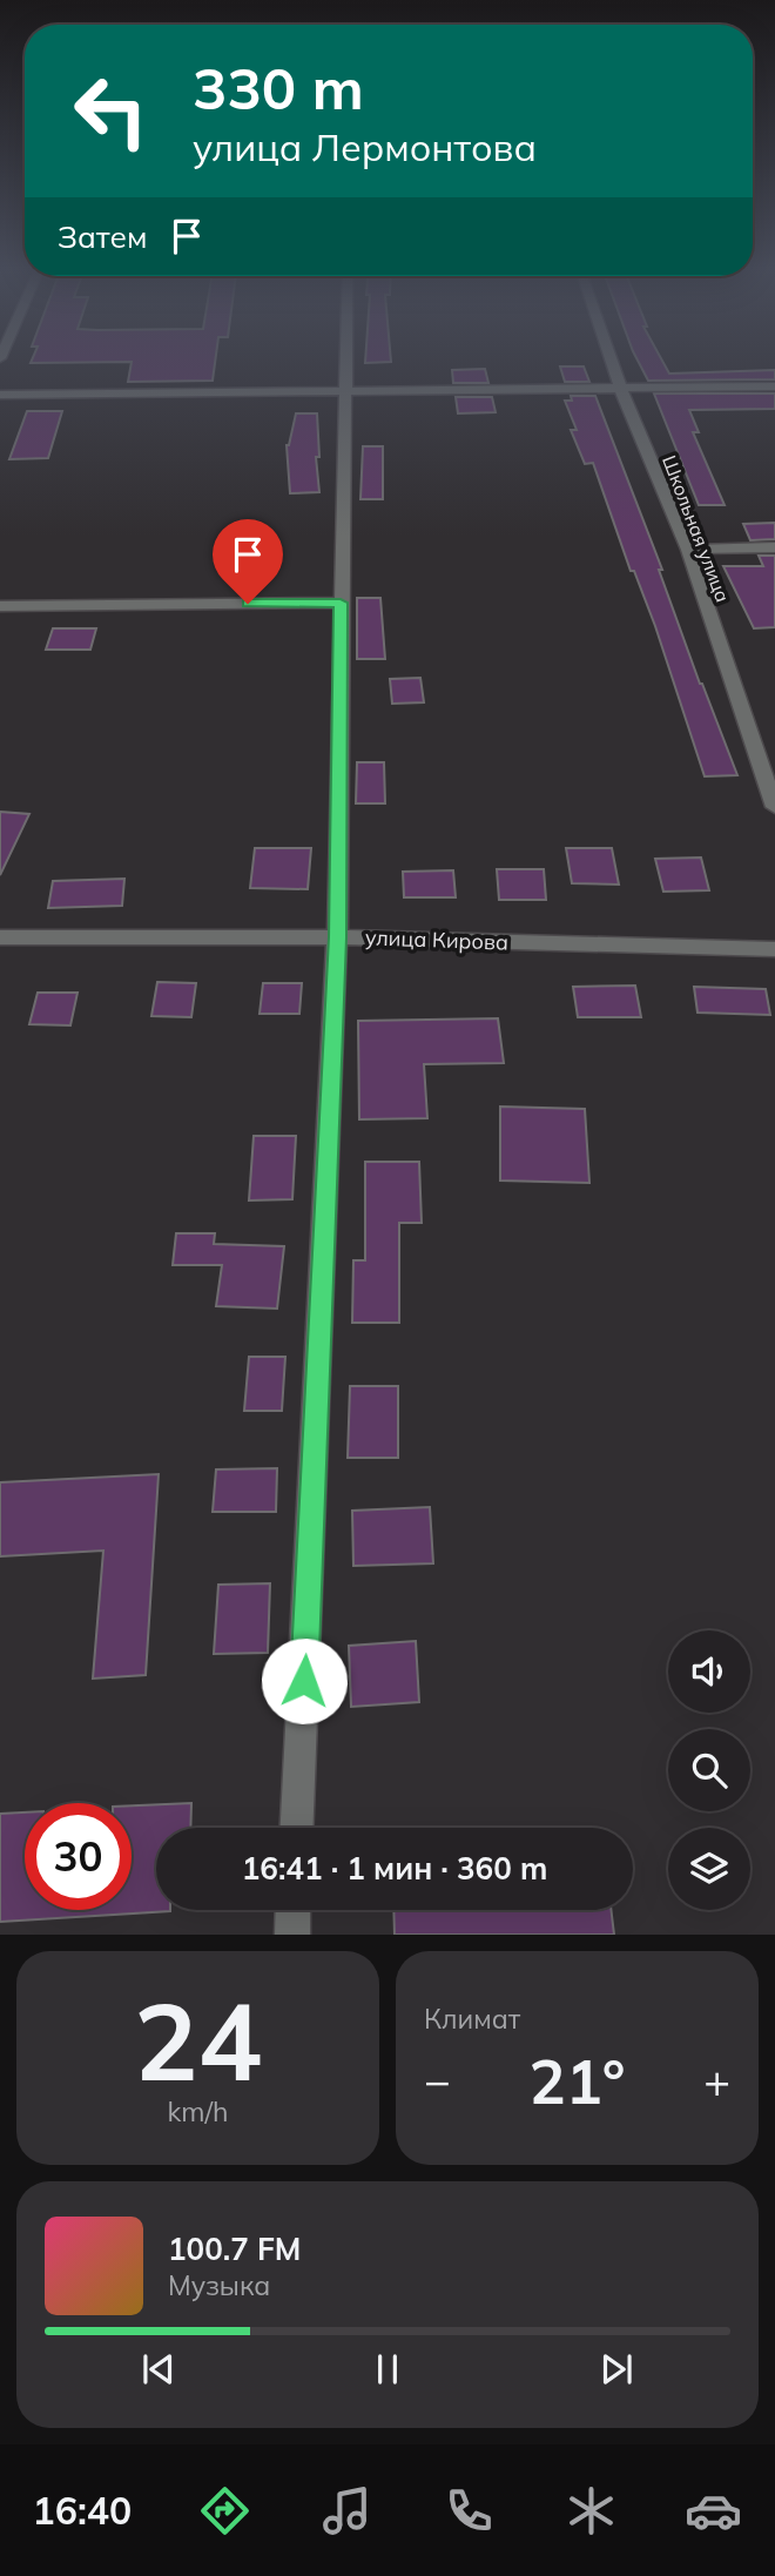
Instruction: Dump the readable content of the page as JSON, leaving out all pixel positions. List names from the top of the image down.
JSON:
{
  "streets": {
    "street": ["Школьная улица", "улица Кирова"]
  },
  "page": {
    "turn": ["330 m", "улица Лермонтова"],
    "then": "Затем",
    "limit": "30",
    "trip": "16:41 · 1 мин · 360 m",
    "tile": [
      ["24", "km/h"],
      "Климат"
    ],
    "heat": ["−", "21°", "+"],
    "song": ["100.7 FM", "Музыка"],
    "tabs": "16:40"
  }
}
